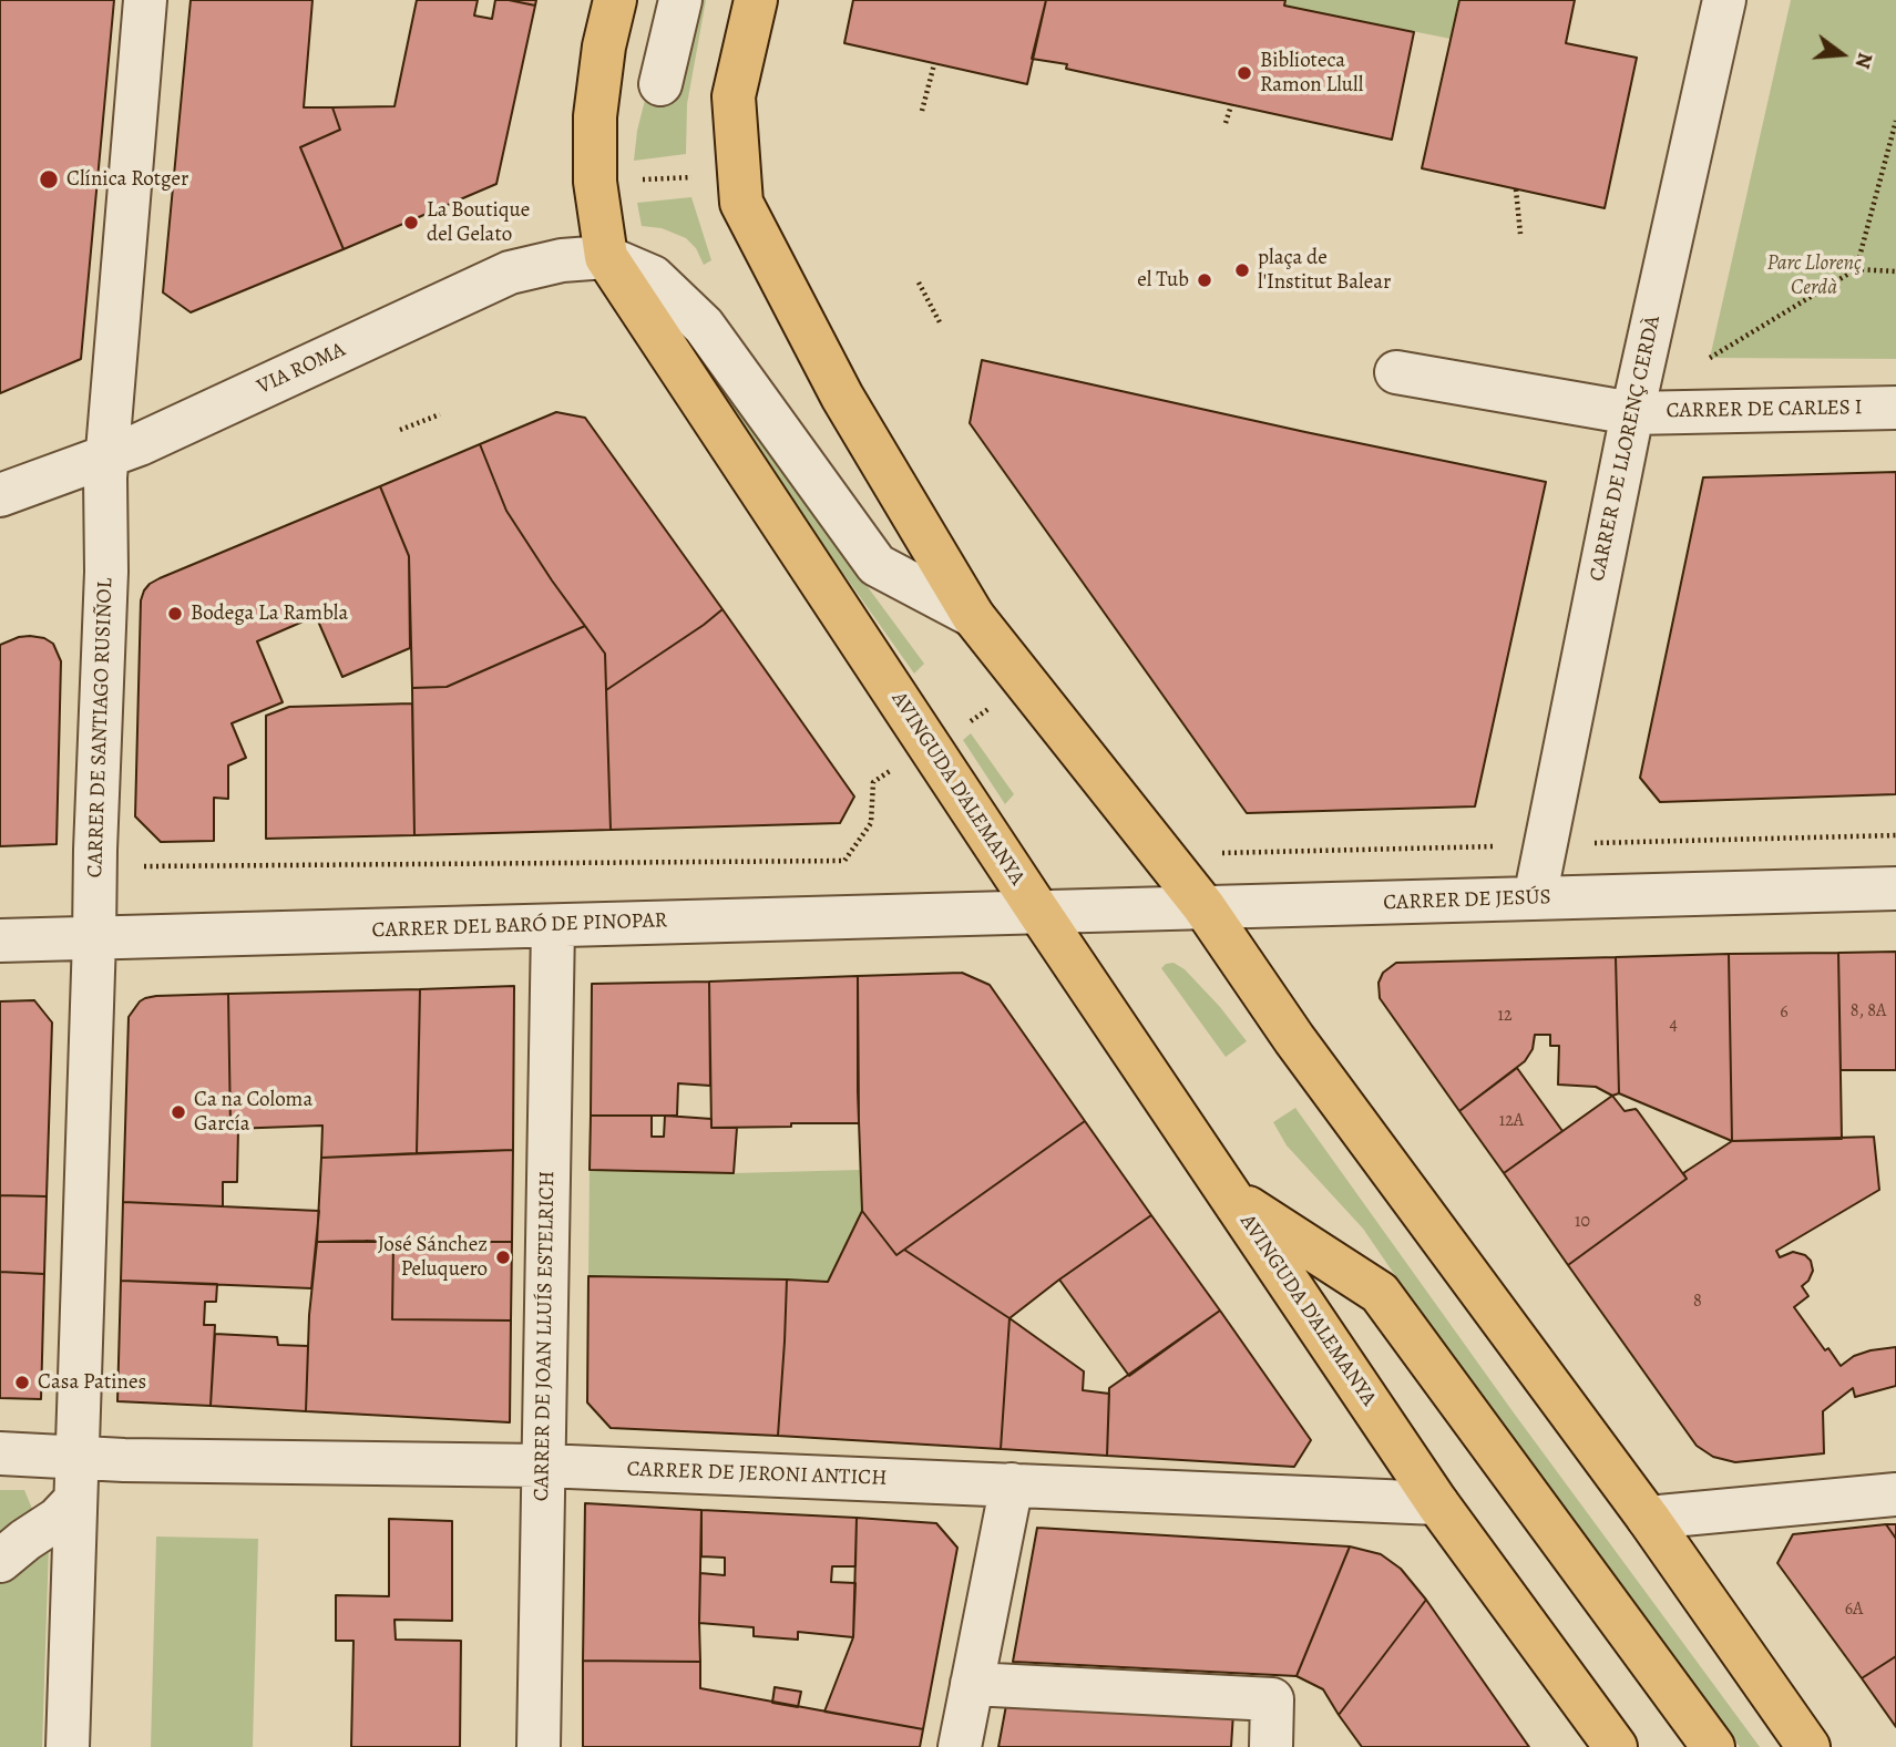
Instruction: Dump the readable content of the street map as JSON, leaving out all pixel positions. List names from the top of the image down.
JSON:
{
  "streets": {
    "main road": ["AVINGUDA D'ALEMANYA"],
    "street": [
      "VIA ROMA",
      "CARRER DE CARLES I",
      "CARRER DE LLORENÇ CERDÀ",
      "CARRER DE SANTIAGO RUSIÑOL",
      "CARRER DE JESÚS",
      "CARRER DEL BARÓ DE PINOPAR",
      "CARRER DE JOAN LLUÍS ESTELRICH",
      "CARRER DE JERONI ANTICH"
    ]
  },
  "crossings": [
    ["VIA ROMA", "CARRER DE SANTIAGO RUSIÑOL"],
    ["VIA ROMA", "AVINGUDA D'ALEMANYA"],
    ["CARRER DE CARLES I", "CARRER DE LLORENÇ CERDÀ"],
    ["CARRER DE LLORENÇ CERDÀ", "CARRER DE JESÚS"],
    ["CARRER DE SANTIAGO RUSIÑOL", "CARRER DEL BARÓ DE PINOPAR"],
    ["CARRER DE SANTIAGO RUSIÑOL", "CARRER DE JERONI ANTICH"],
    ["AVINGUDA D'ALEMANYA", "CARRER DE JESÚS"],
    ["AVINGUDA D'ALEMANYA", "CARRER DEL BARÓ DE PINOPAR"],
    ["AVINGUDA D'ALEMANYA", "CARRER DE JERONI ANTICH"],
    ["CARRER DE JESÚS", "CARRER DEL BARÓ DE PINOPAR"],
    ["CARRER DEL BARÓ DE PINOPAR", "CARRER DE JOAN LLUÍS ESTELRICH"],
    ["CARRER DE JOAN LLUÍS ESTELRICH", "CARRER DE JERONI ANTICH"]
  ],
  "parks": ["Parc Llorenç Cerdà"],
  "places": [
    "Biblioteca Ramon Llull",
    "Clínica Rotger",
    "La Boutique del Gelato",
    "plaça de l'Institut Balear",
    "el Tub",
    "Bodega La Rambla",
    "Ca na Coloma García",
    "José Sánchez Peluquero",
    "Casa Patines"
  ],
  "house_numbers": [
    "8, 8A",
    "6",
    "12",
    "4",
    "12A",
    "10",
    "8",
    "6A"
  ],
  "north": "right"
}
